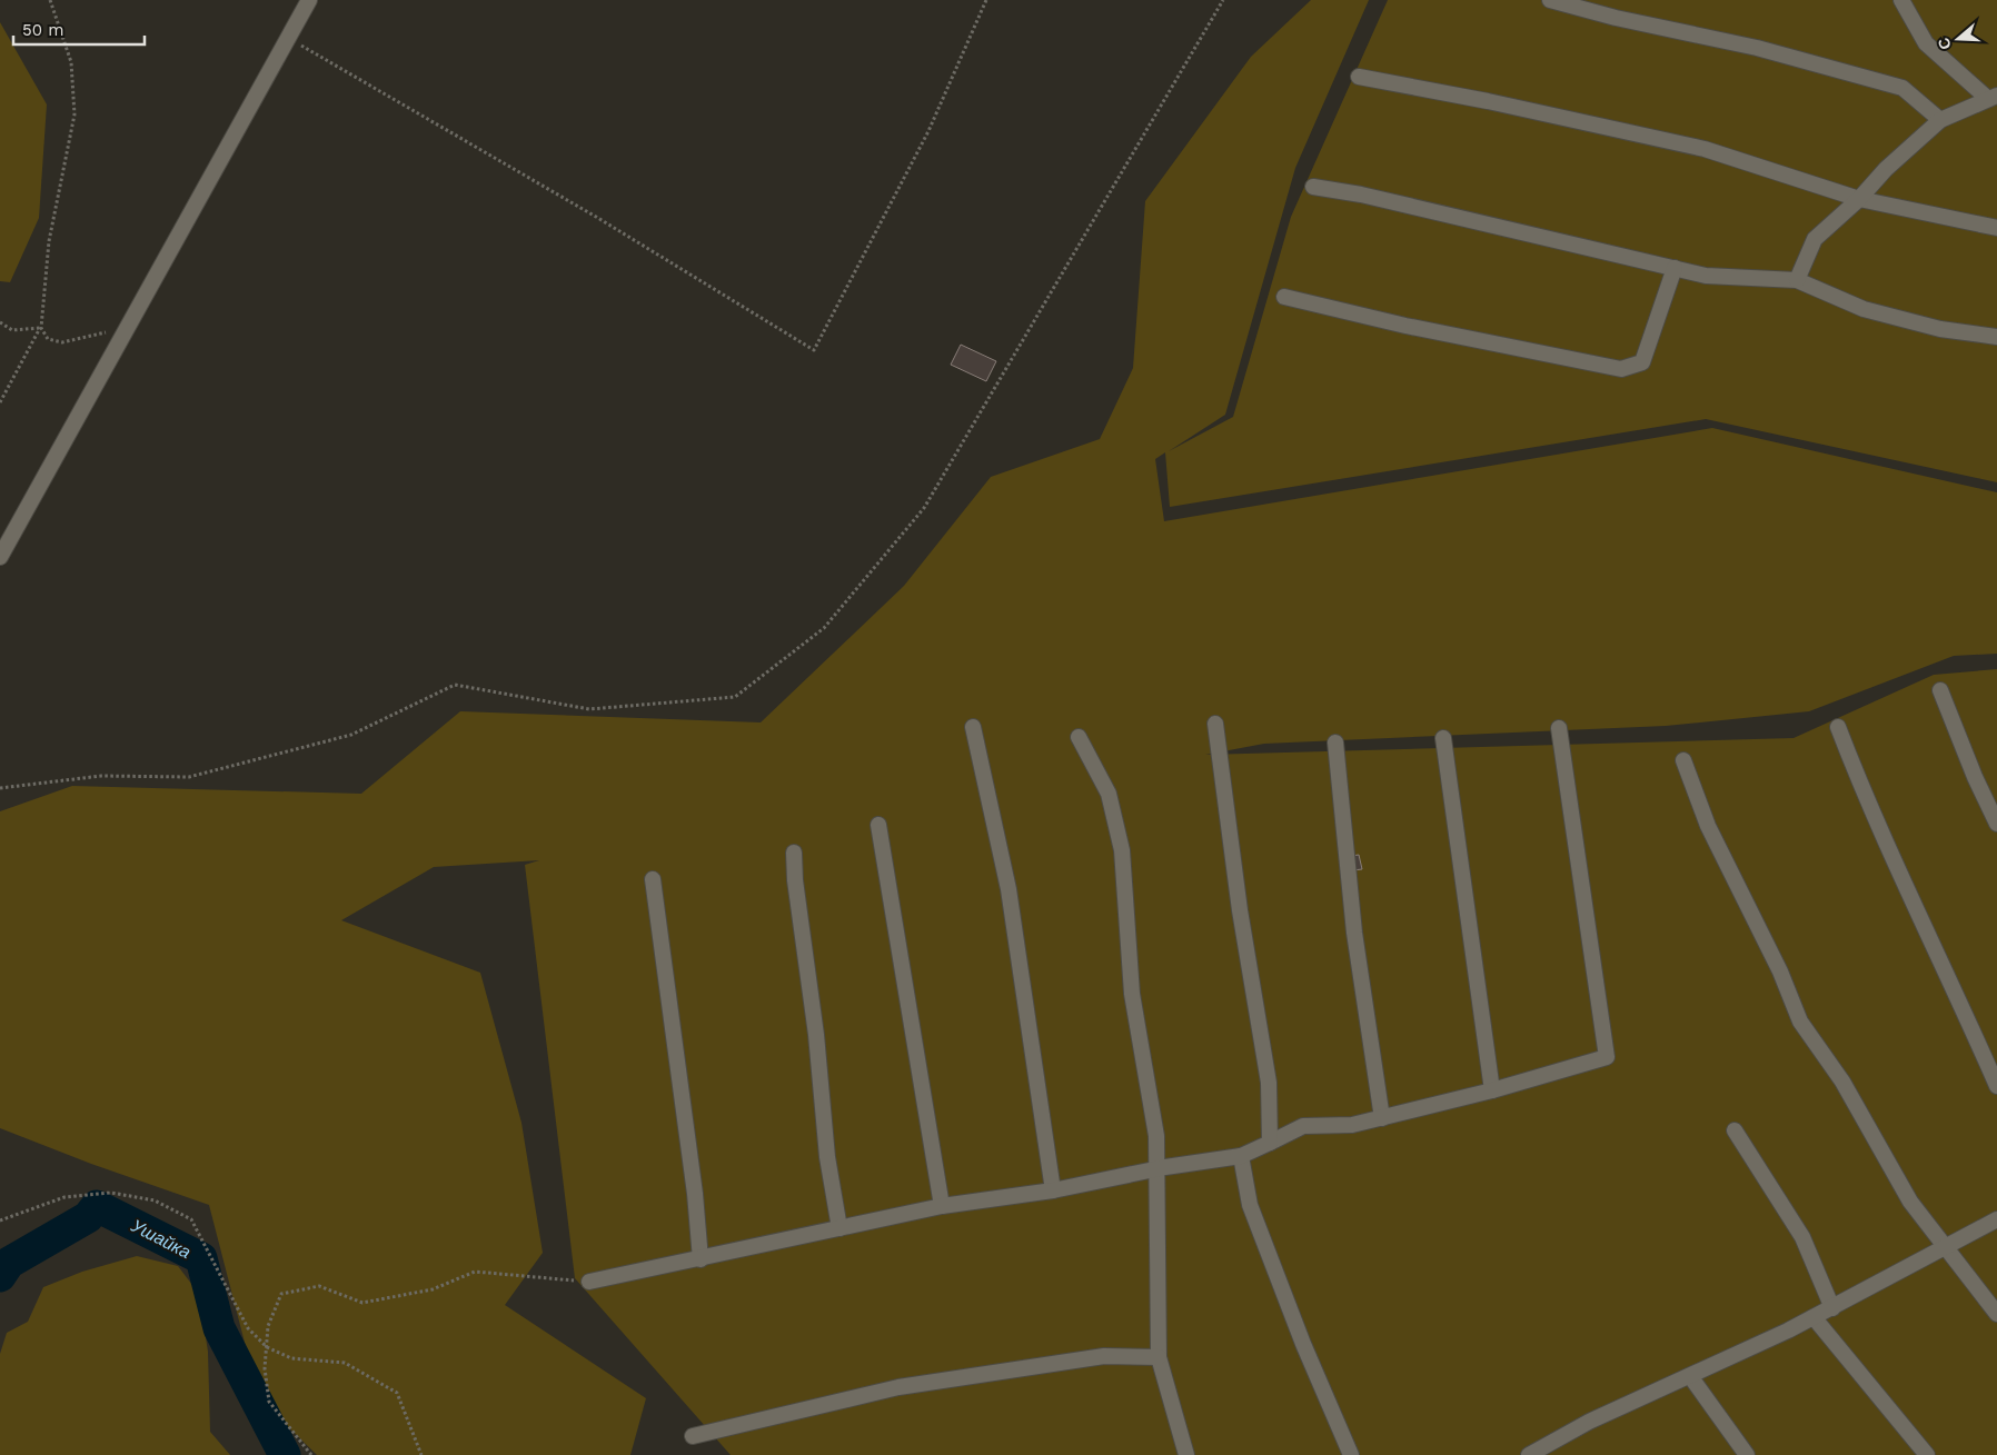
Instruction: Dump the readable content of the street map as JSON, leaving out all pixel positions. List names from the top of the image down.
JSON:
{
  "water": ["Ушайка"],
  "scale_bar": "50 m",
  "north": "left"
}
